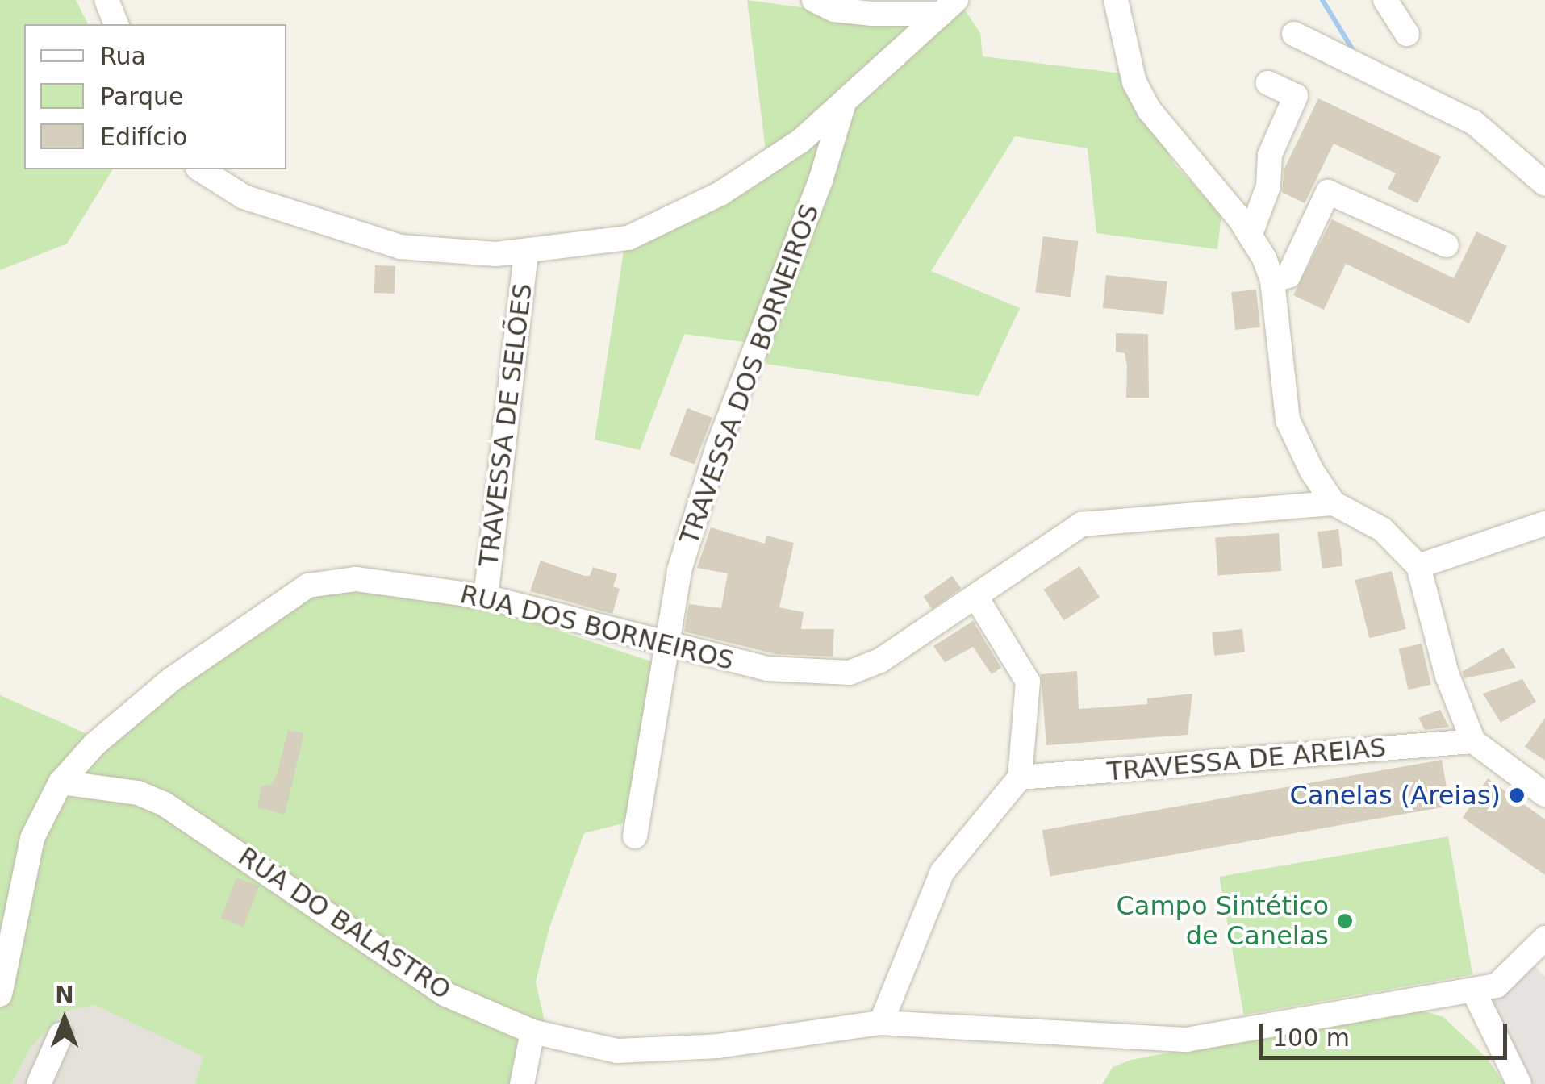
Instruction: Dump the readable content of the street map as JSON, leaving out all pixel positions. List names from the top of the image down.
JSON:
{
  "streets": {
    "street": [
      "TRAVESSA DOS BORNEIROS",
      "TRAVESSA DE SELÕES",
      "RUA DOS BORNEIROS",
      "TRAVESSA DE AREIAS",
      "RUA DO BALASTRO"
    ]
  },
  "crossings": [
    ["TRAVESSA DOS BORNEIROS", "RUA DOS BORNEIROS"],
    ["TRAVESSA DE SELÕES", "RUA DOS BORNEIROS"],
    ["RUA DOS BORNEIROS", "RUA DO BALASTRO"]
  ],
  "places": ["Canelas (Areias)", "Campo Sintético de Canelas"],
  "legend": ["Rua", "Parque", "Edifício"],
  "scale_bar": "100 m",
  "north": "top"
}
